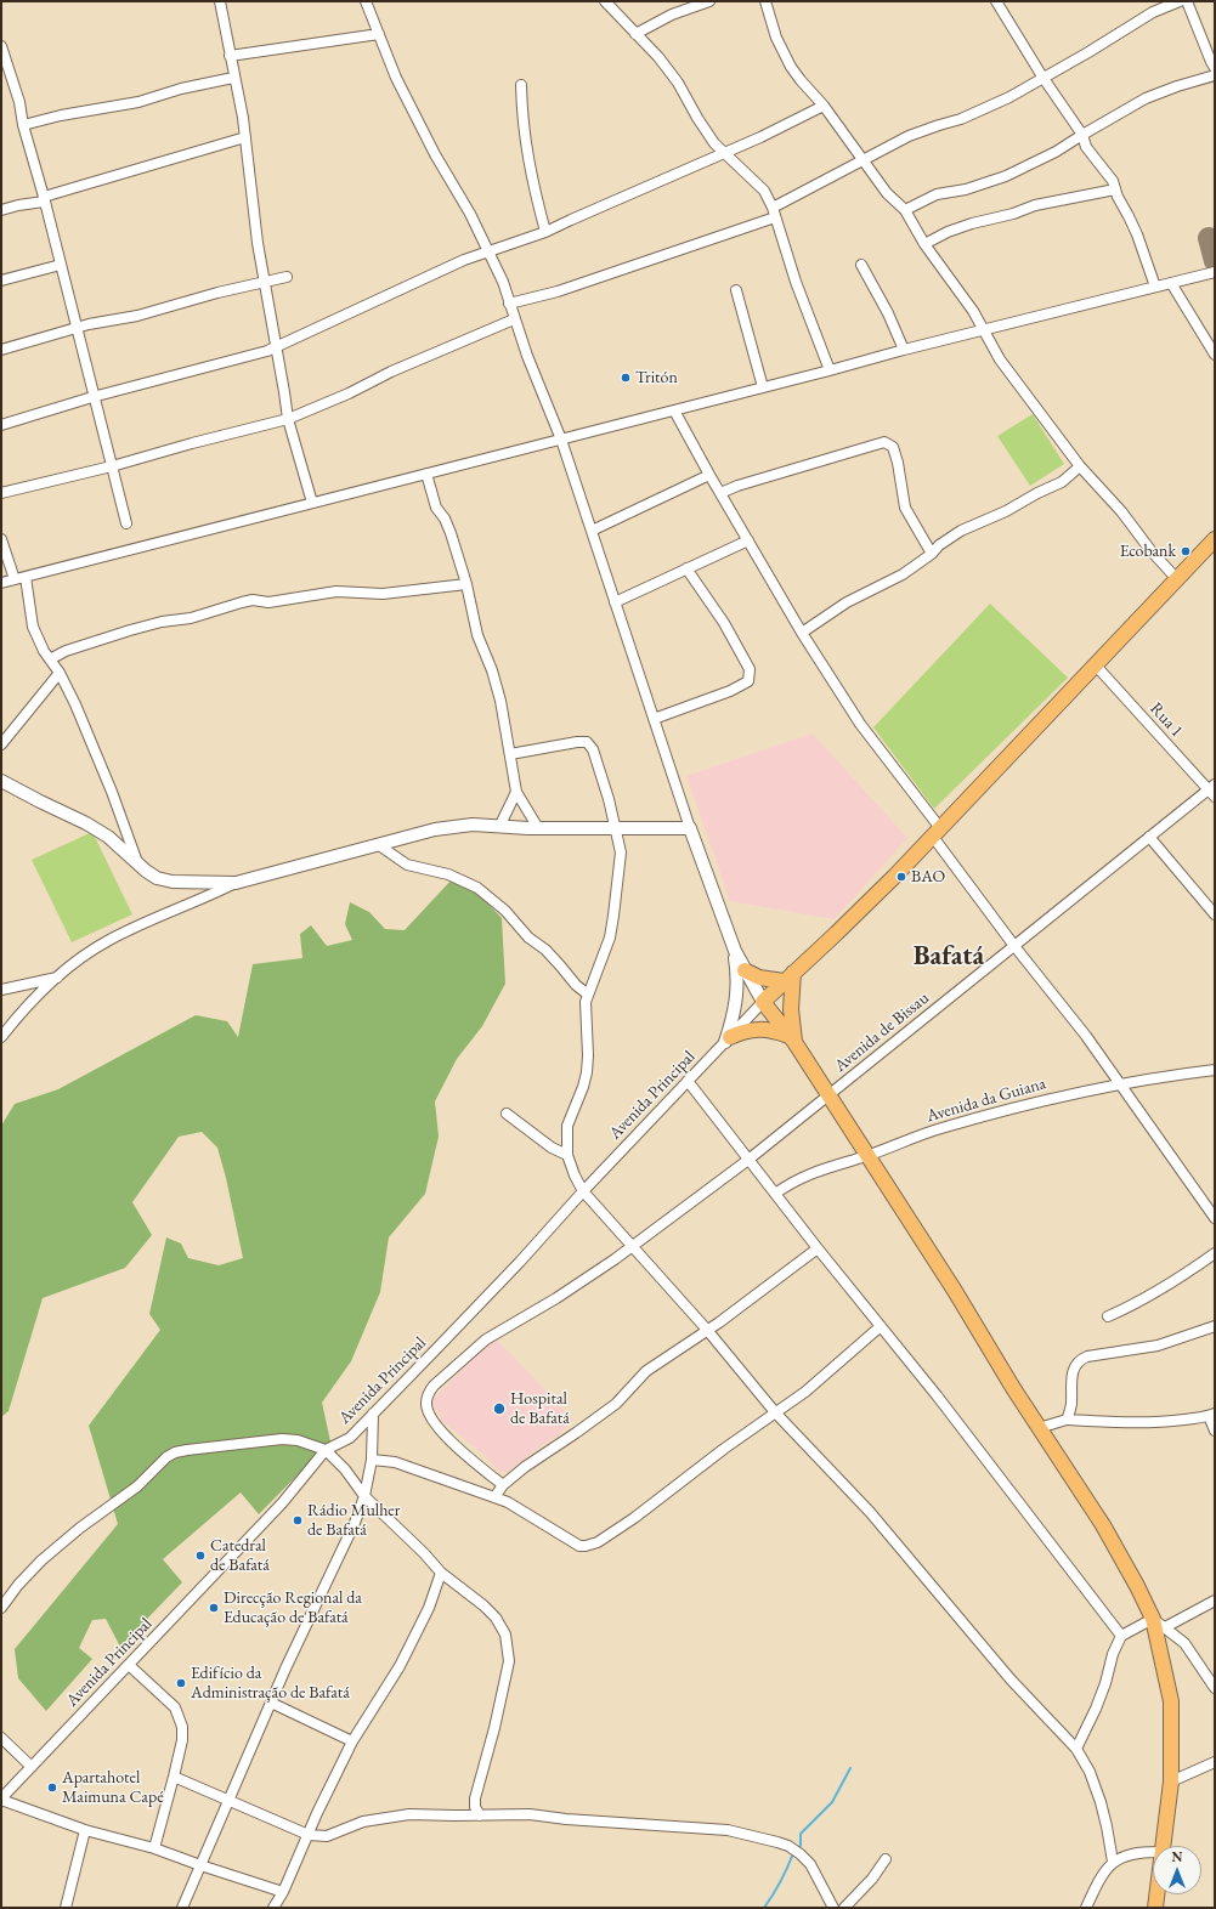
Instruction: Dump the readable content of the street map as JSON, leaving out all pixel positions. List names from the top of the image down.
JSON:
{
  "streets": {
    "street": [
      "Rua 1",
      "Avenida de Bissau",
      "Avenida Principal",
      "Avenida da Guiana"
    ]
  },
  "crossings": [
    ["Rua 1", "Avenida de Bissau"]
  ],
  "districts": ["Bafatá"],
  "places": [
    "Tritón",
    "Ecobank",
    "BAO",
    "Hospital de Bafatá",
    "Rádio Mulher de Bafatá",
    "Catedral de Bafatá",
    "Direcção Regional da Educação de Bafatá",
    "Edifício da Administração de Bafatá",
    "Apartahotel Maimuna Capé"
  ],
  "north": "top"
}
